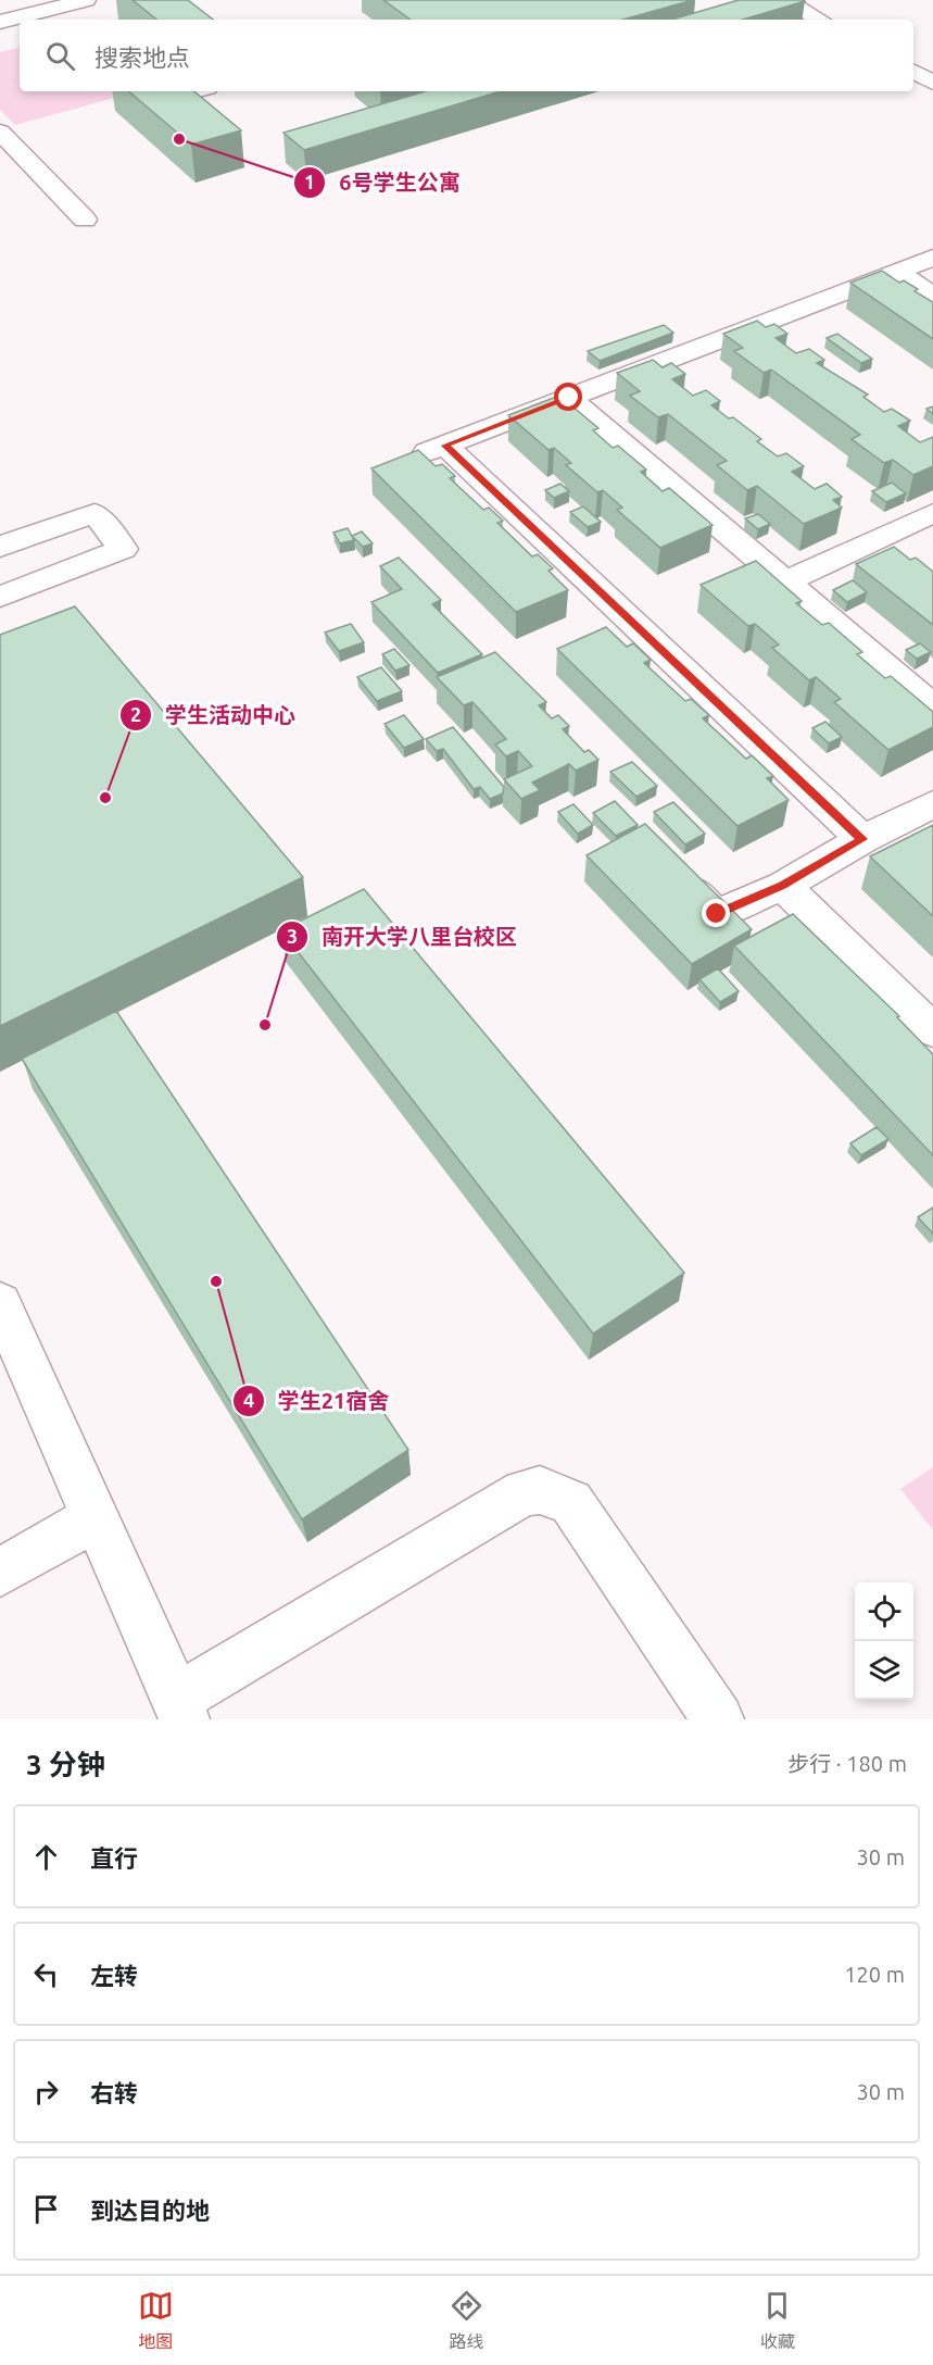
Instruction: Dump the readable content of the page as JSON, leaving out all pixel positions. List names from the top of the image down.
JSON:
{
  "places": [
    "6号学生公寓",
    "学生活动中心",
    "南开大学八里台校区",
    "学生21宿舍"
  ],
  "page": {
    "search": "搜索地点",
    "heading": ["3 分钟", "步行 · 180 m"],
    "list": [
      ["直行", "30 m"],
      ["左转", "120 m"],
      ["右转", "30 m"],
      "到达目的地"
    ],
    "nav": ["地图", "路线", "收藏"]
  }
}
